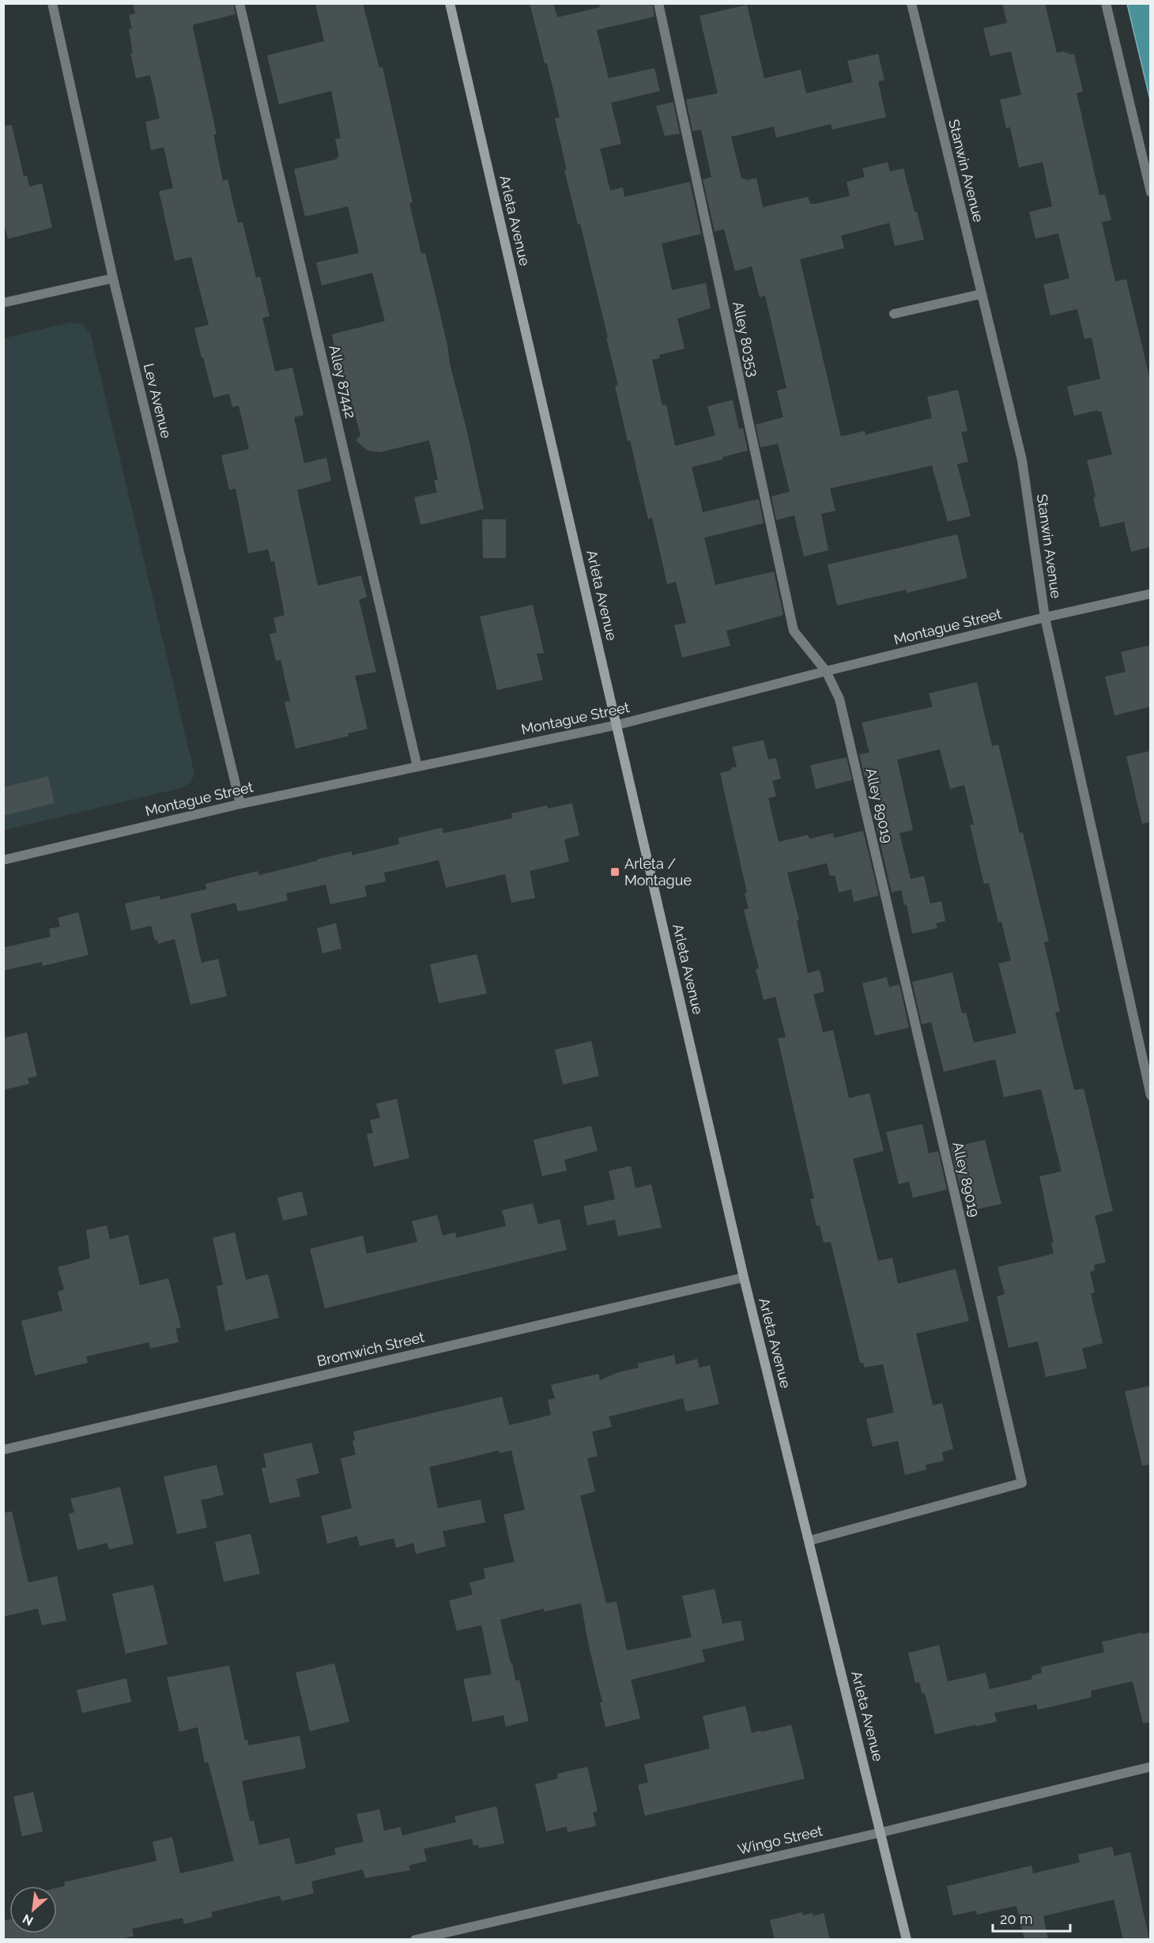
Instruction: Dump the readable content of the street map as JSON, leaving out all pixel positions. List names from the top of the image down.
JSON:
{
  "streets": {
    "main road": ["Arleta Avenue"],
    "street": [
      "Stanwin Avenue",
      "Alley 80353",
      "Alley 87442",
      "Lev Avenue",
      "Montague Street",
      "Alley 89019",
      "Bromwich Street",
      "Wingo Street"
    ]
  },
  "crossings": [
    ["Stanwin Avenue", "Montague Street"],
    ["Arleta Avenue", "Montague Street"],
    ["Arleta Avenue", "Alley 89019"],
    ["Arleta Avenue", "Bromwich Street"],
    ["Arleta Avenue", "Wingo Street"],
    ["Alley 80353", "Montague Street"],
    ["Alley 80353", "Alley 89019"],
    ["Alley 87442", "Montague Street"],
    ["Lev Avenue", "Montague Street"],
    ["Montague Street", "Alley 89019"]
  ],
  "places": {
    "transit": ["Arleta / Montague"]
  },
  "scale_bar": "20 m",
  "north": "bottom left"
}
